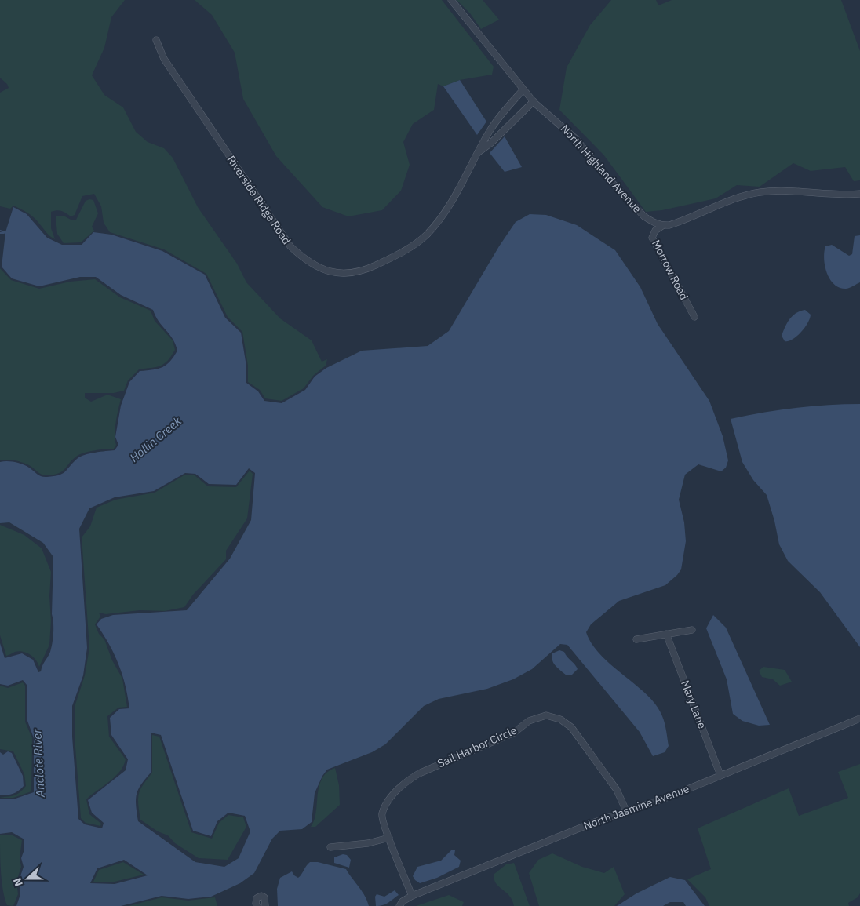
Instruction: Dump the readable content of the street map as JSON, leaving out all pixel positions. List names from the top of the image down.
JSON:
{
  "streets": {
    "street": [
      "North Highland Avenue",
      "Riverside Ridge Road",
      "Morrow Road",
      "Mary Lane",
      "Sail Harbor Circle",
      "North Jasmine Avenue"
    ]
  },
  "crossings": [
    ["North Highland Avenue", "Riverside Ridge Road"],
    ["North Highland Avenue", "Morrow Road"],
    ["Mary Lane", "North Jasmine Avenue"],
    ["Sail Harbor Circle", "North Jasmine Avenue"]
  ],
  "water": ["Hollin Creek", "Anclote River"],
  "north": "left"
}
